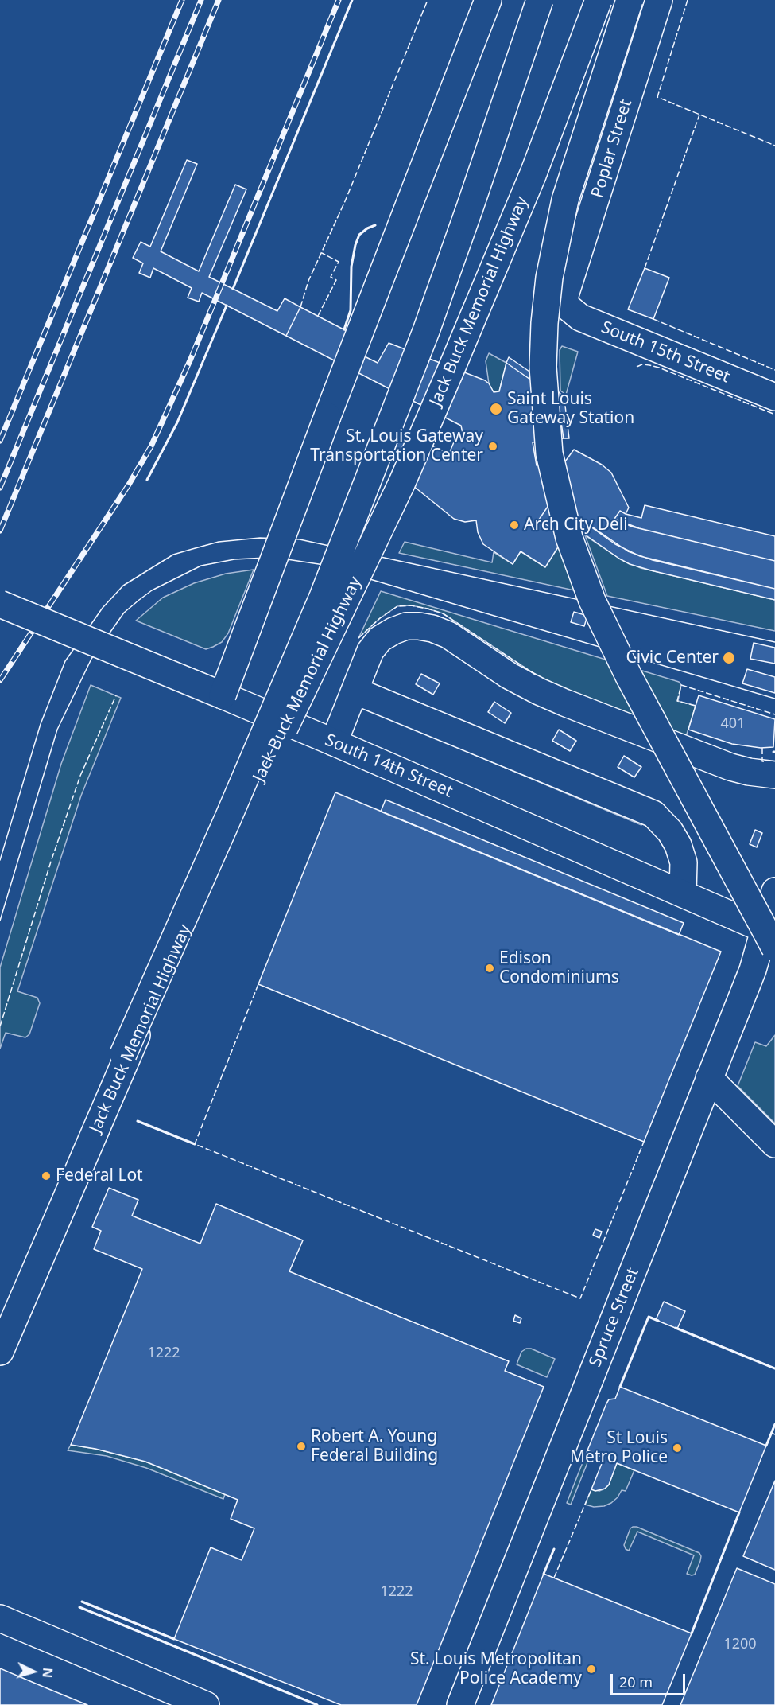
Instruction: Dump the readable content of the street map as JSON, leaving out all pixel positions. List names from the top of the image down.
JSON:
{
  "streets": {
    "main road": [
      "Poplar Street",
      "Jack Buck Memorial Highway",
      "South 15th Street",
      "South 14th Street",
      "Spruce Street"
    ]
  },
  "crossings": [
    ["Poplar Street", "South 15th Street"],
    ["South 14th Street", "Spruce Street"]
  ],
  "places": [
    "Saint Louis Gateway Station",
    "St. Louis Gateway Transportation Center",
    "Arch City Deli",
    "Civic Center",
    "Edison Condominiums",
    "Federal Lot",
    "Robert A. Young Federal Building",
    "St Louis Metro Police",
    "St. Louis Metropolitan Police Academy"
  ],
  "house_numbers": [
    "401",
    "1222",
    "1222",
    "1200"
  ],
  "scale_bar": "20 m",
  "north": "right"
}
